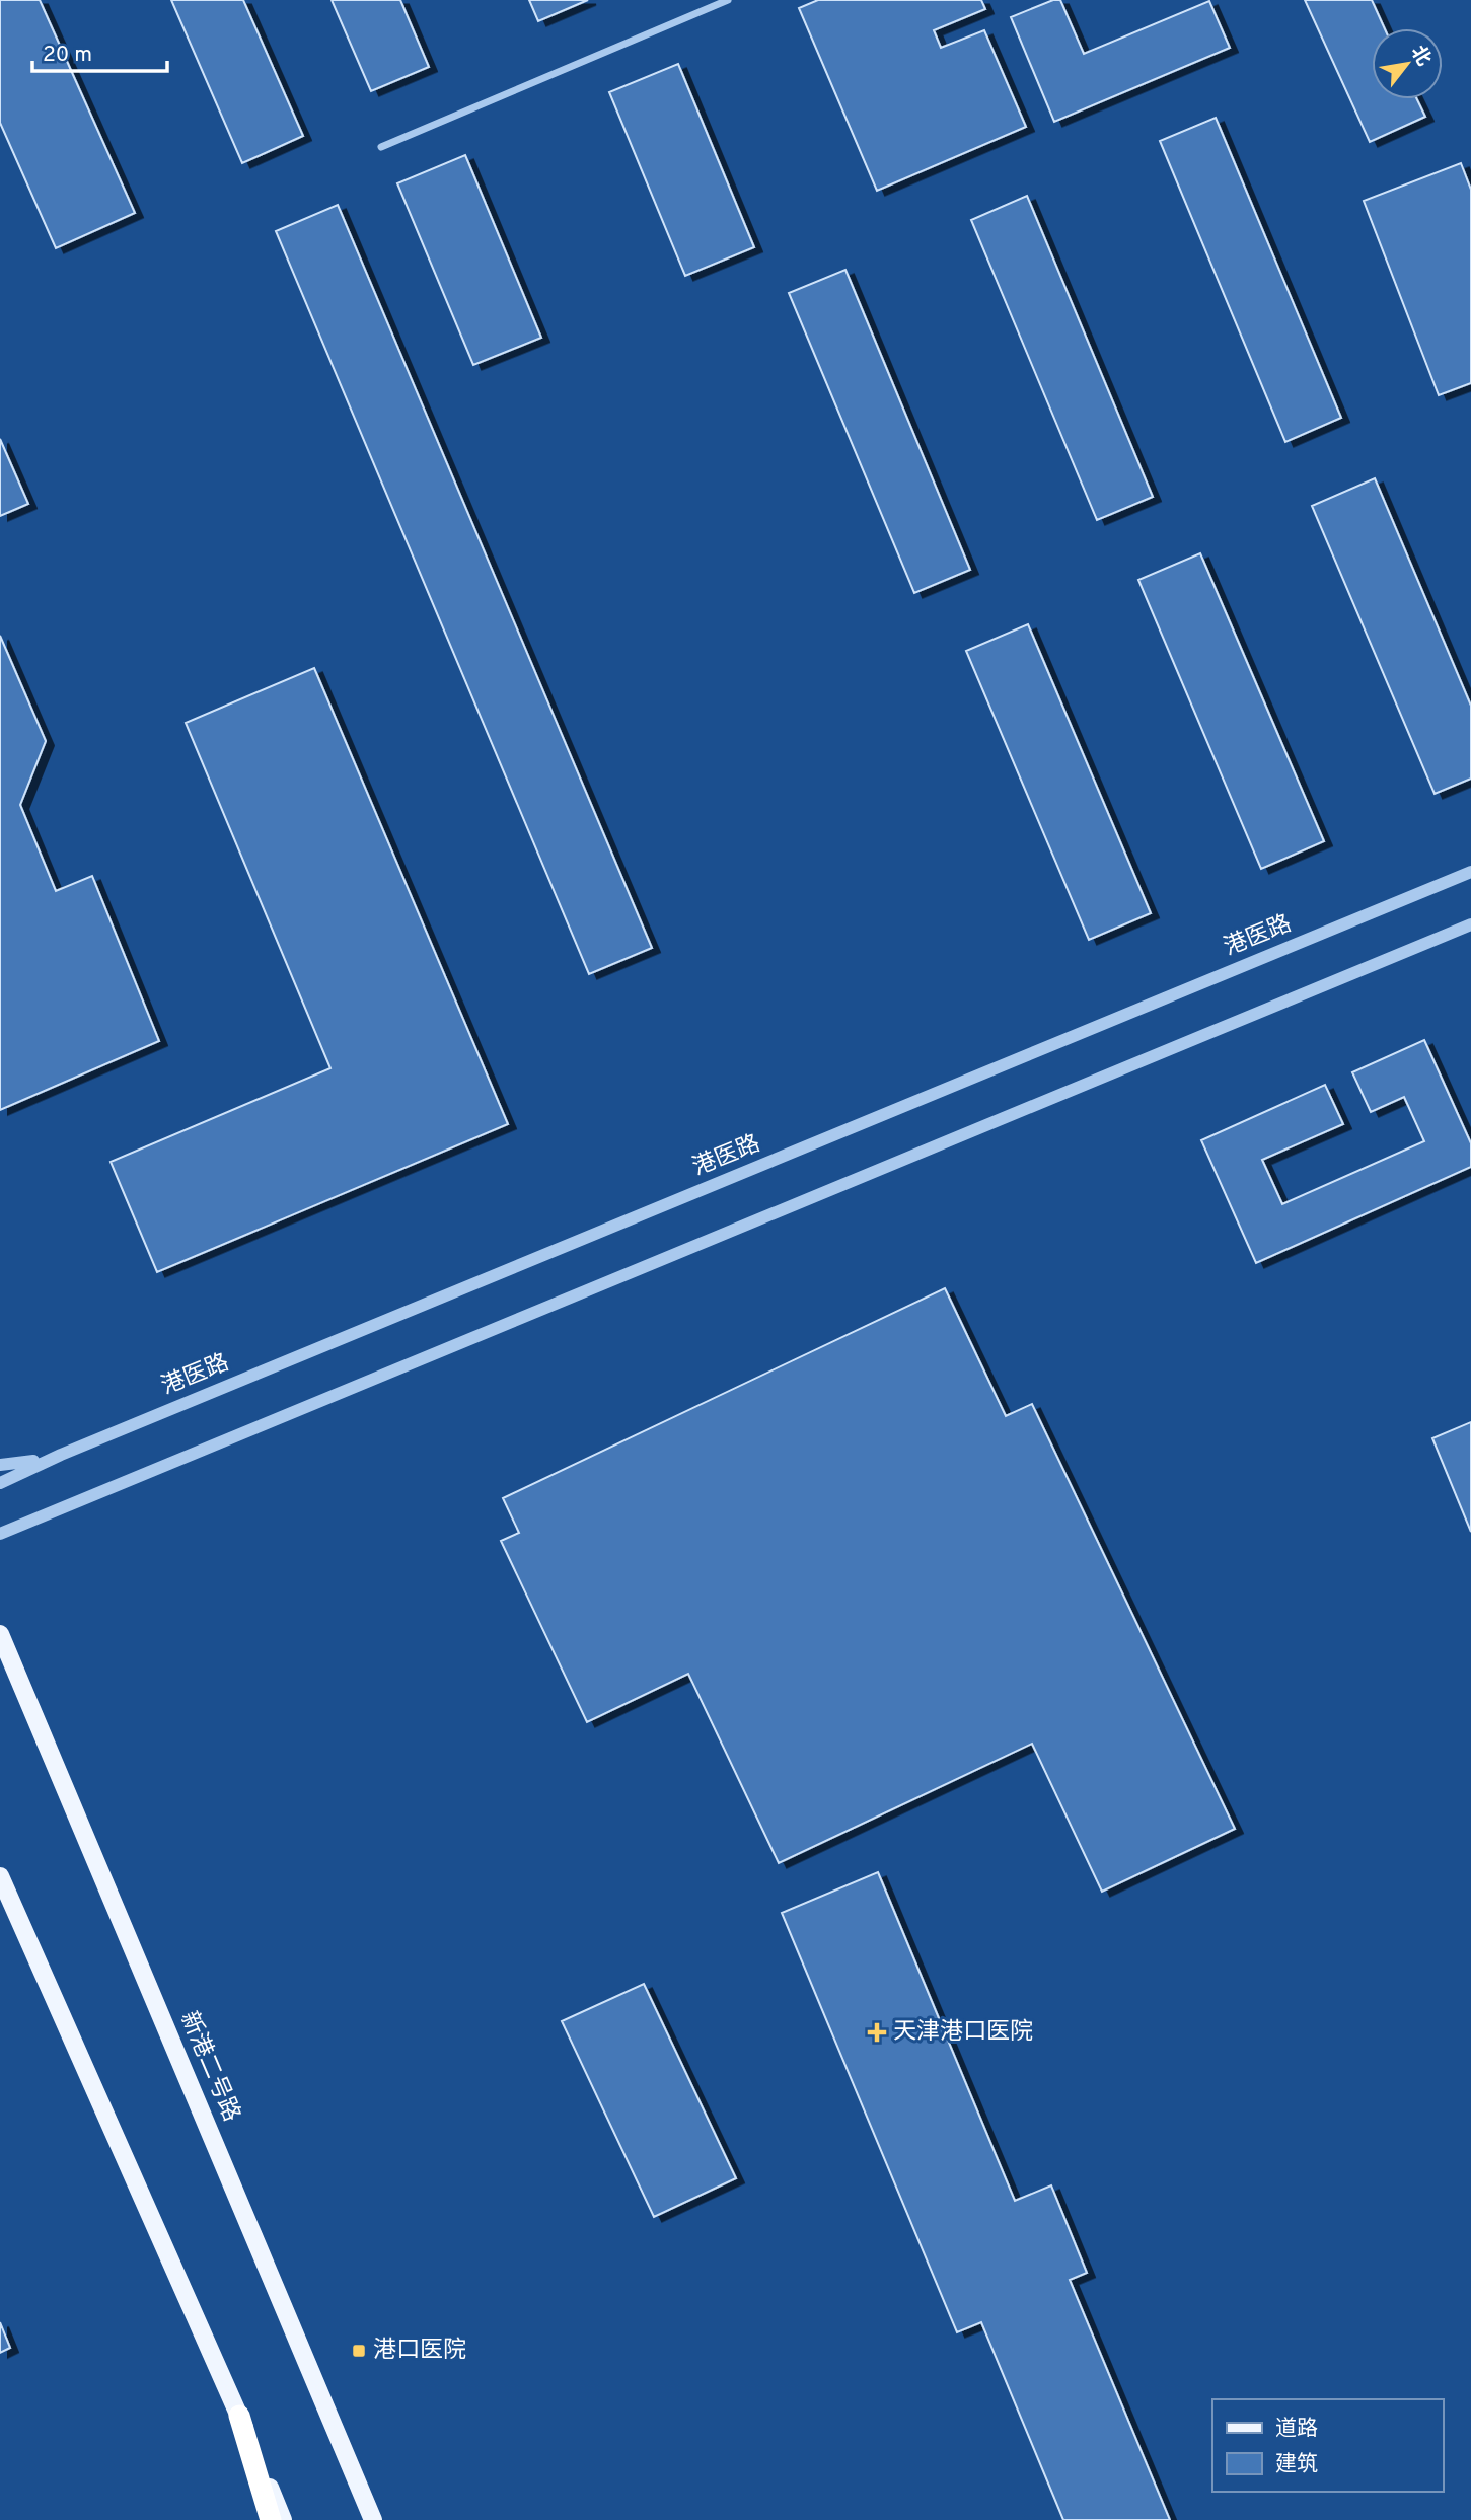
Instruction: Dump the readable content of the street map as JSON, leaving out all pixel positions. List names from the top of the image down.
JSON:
{
  "streets": {
    "main road": ["新港二号路"],
    "street": ["港医路"]
  },
  "places": {
    "health": ["天津港口医院"],
    "transit": ["港口医院"]
  },
  "legend": ["道路", "建筑"],
  "scale_bar": "20 m",
  "north": "top right"
}
